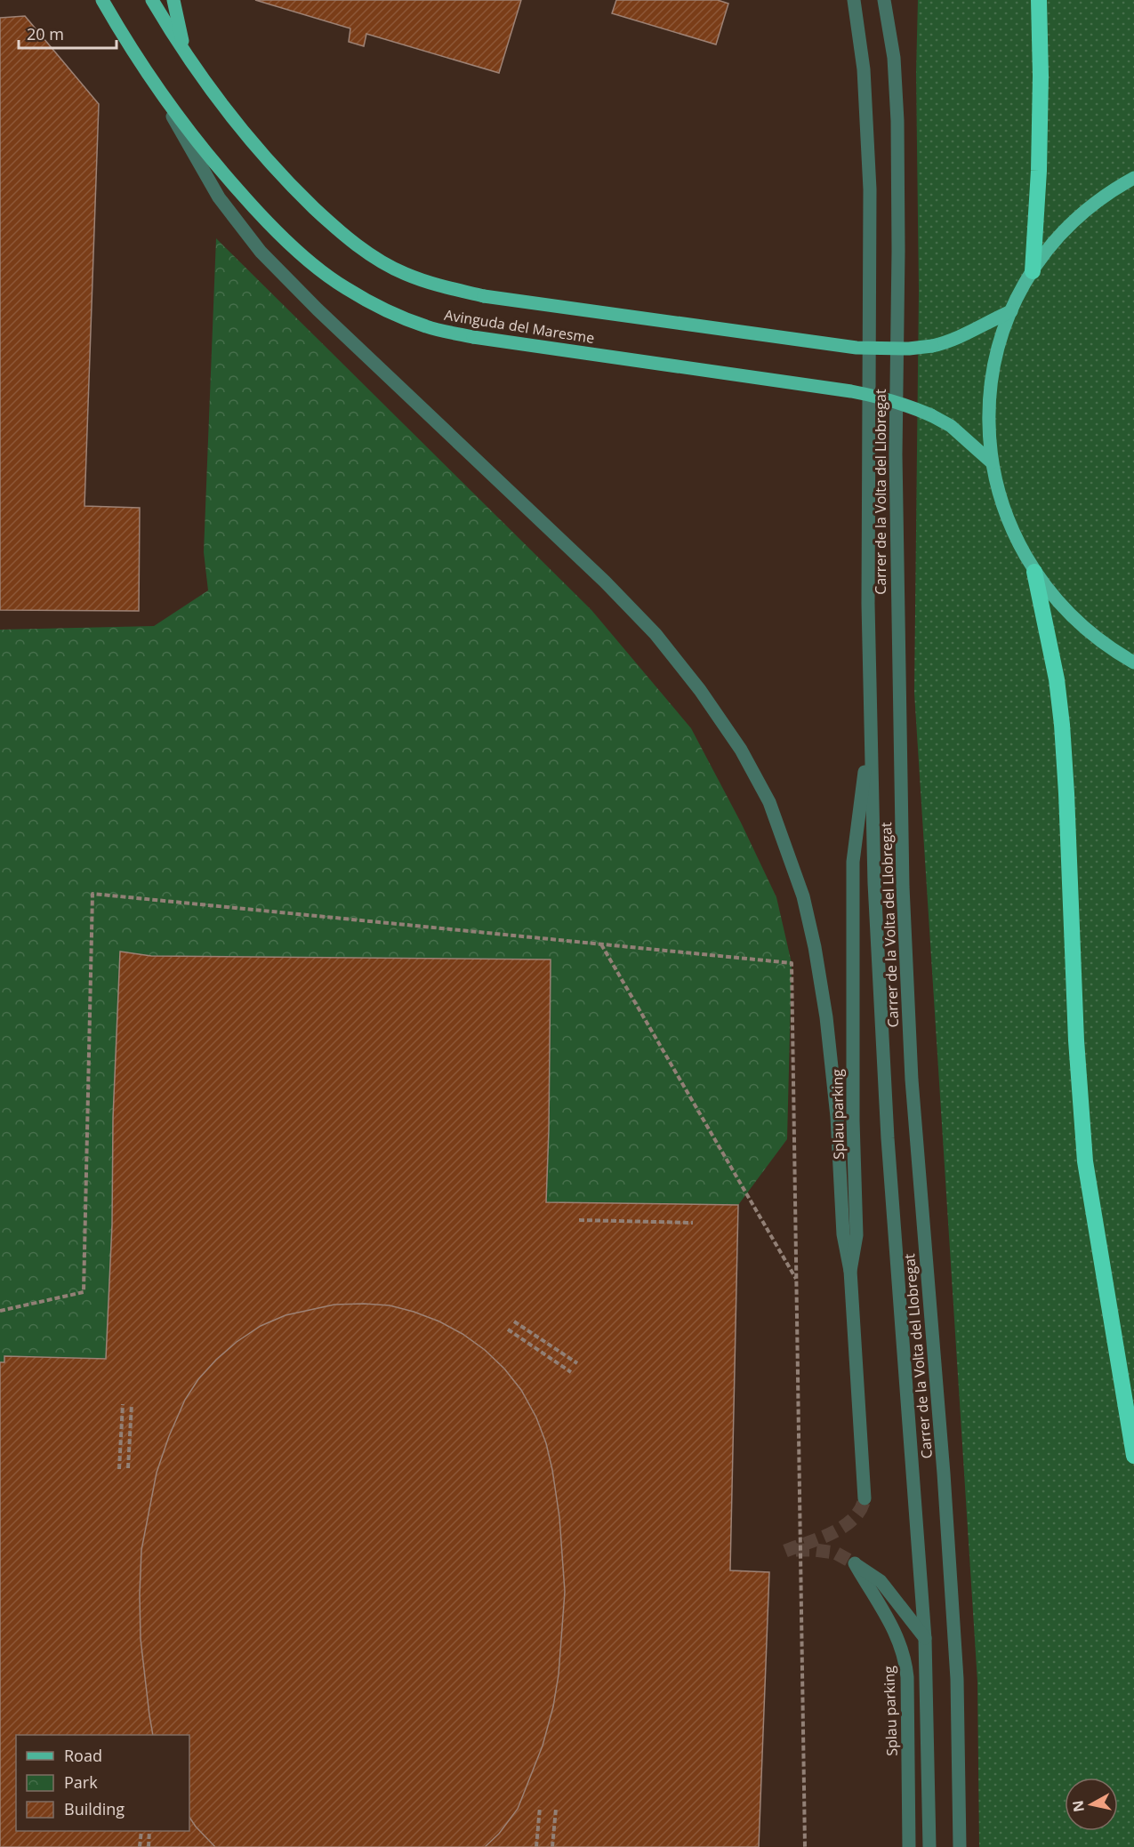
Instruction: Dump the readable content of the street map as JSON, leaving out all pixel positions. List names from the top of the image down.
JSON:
{
  "streets": {
    "main road": ["Avinguda del Maresme"],
    "street": ["Carrer de la Volta del Llobregat", "Splau parking"]
  },
  "crossings": [
    ["Carrer de la Volta del Llobregat", "Splau parking"]
  ],
  "legend": ["Road", "Park", "Building"],
  "scale_bar": "20 m",
  "north": "left"
}
